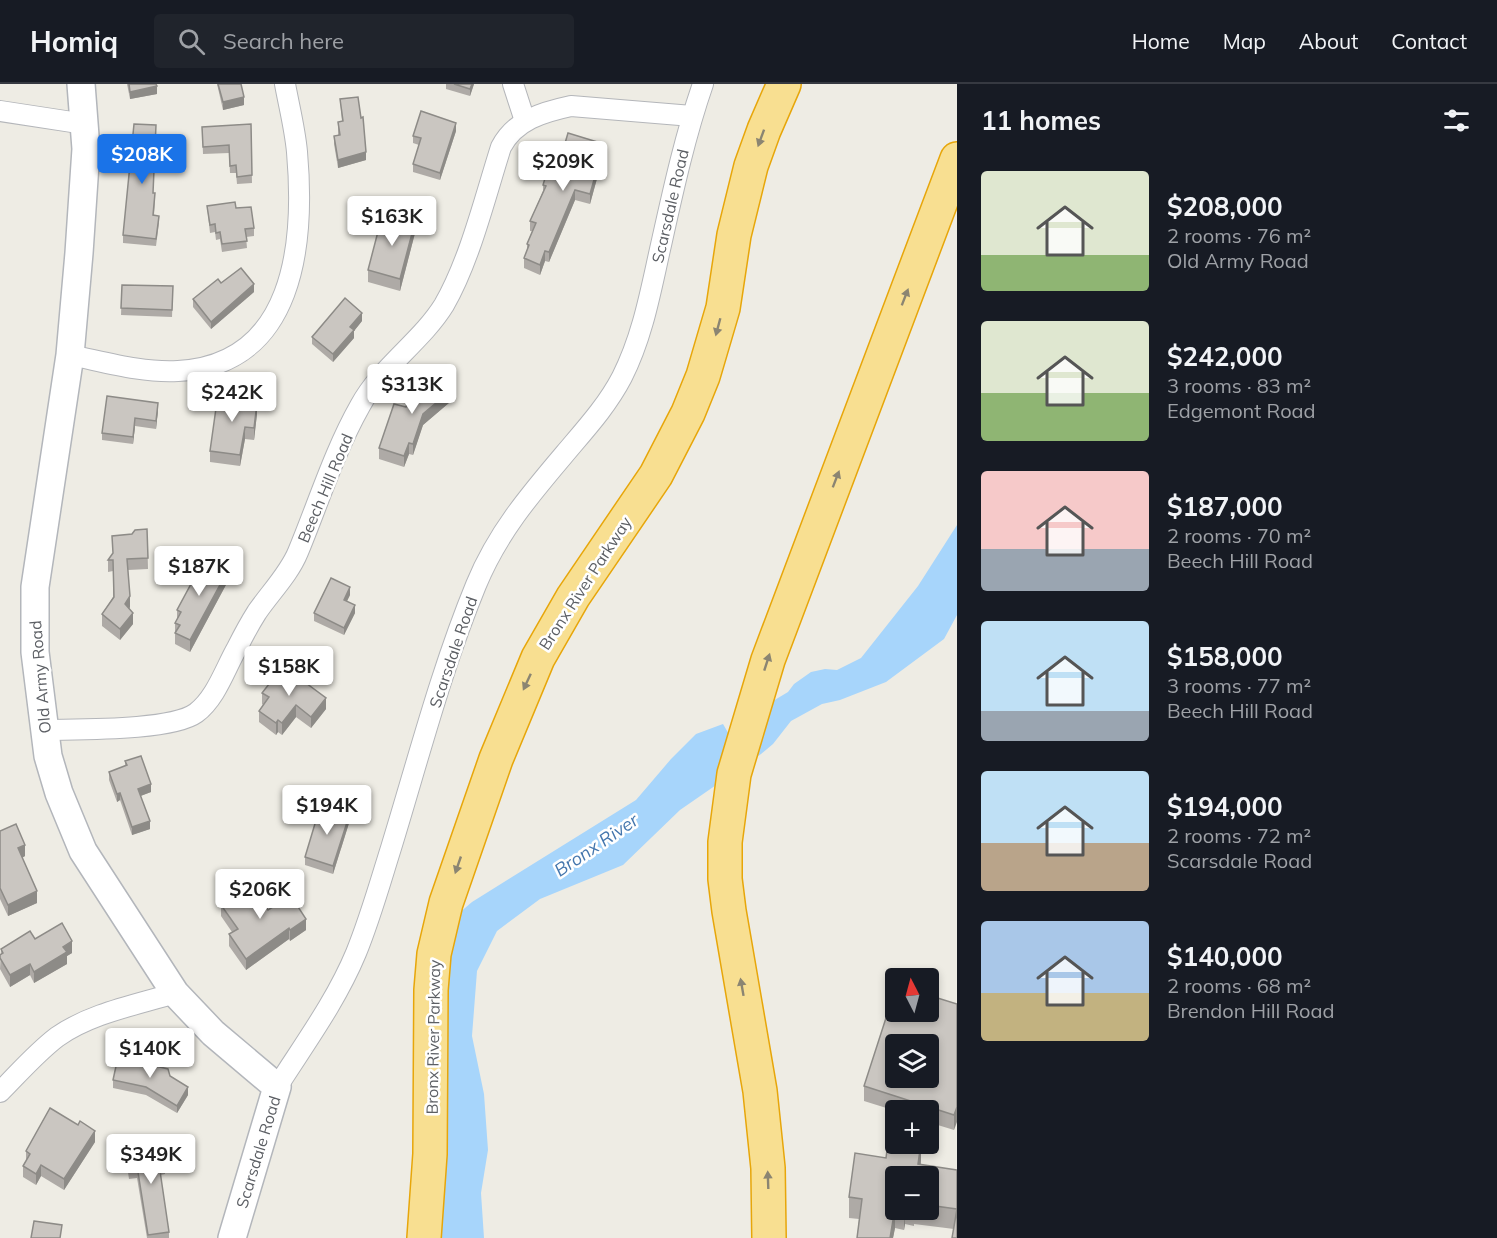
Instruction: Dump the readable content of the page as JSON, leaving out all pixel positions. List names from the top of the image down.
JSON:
{
  "streets": {
    "highway": ["Bronx River Parkway"],
    "street": ["Scarsdale Road", "Beech Hill Road", "Old Army Road"]
  },
  "crossings": [
    ["Scarsdale Road", "Beech Hill Road"],
    ["Scarsdale Road", "Old Army Road"],
    ["Beech Hill Road", "Old Army Road"]
  ],
  "water": ["Bronx River"],
  "north": "top",
  "page": {
    "header": "Homiq",
    "search": "Search here",
    "nav": [
      "Home",
      "Map",
      "About",
      "Contact"
    ],
    "heading": "11 homes",
    "price": [
      "$208K",
      "$209K",
      "$163K",
      "$313K",
      "$242K",
      "$187K",
      "$158K",
      "$194K",
      "$206K",
      "$140K",
      "$349K"
    ],
    "list": [
      {
        "name": "$208,000",
        "note": "2 rooms · 76 m² · Old Army Road"
      },
      {
        "name": "$242,000",
        "note": "3 rooms · 83 m² · Edgemont Road"
      },
      {
        "name": "$187,000",
        "note": "2 rooms · 70 m² · Beech Hill Road"
      },
      {
        "name": "$158,000",
        "note": "3 rooms · 77 m² · Beech Hill Road"
      },
      {
        "name": "$194,000",
        "note": "2 rooms · 72 m² · Scarsdale Road"
      },
      {
        "name": "$140,000",
        "note": "2 rooms · 68 m² · Brendon Hill Road"
      }
    ],
    "map_buttons": ["+", "−"]
  }
}
